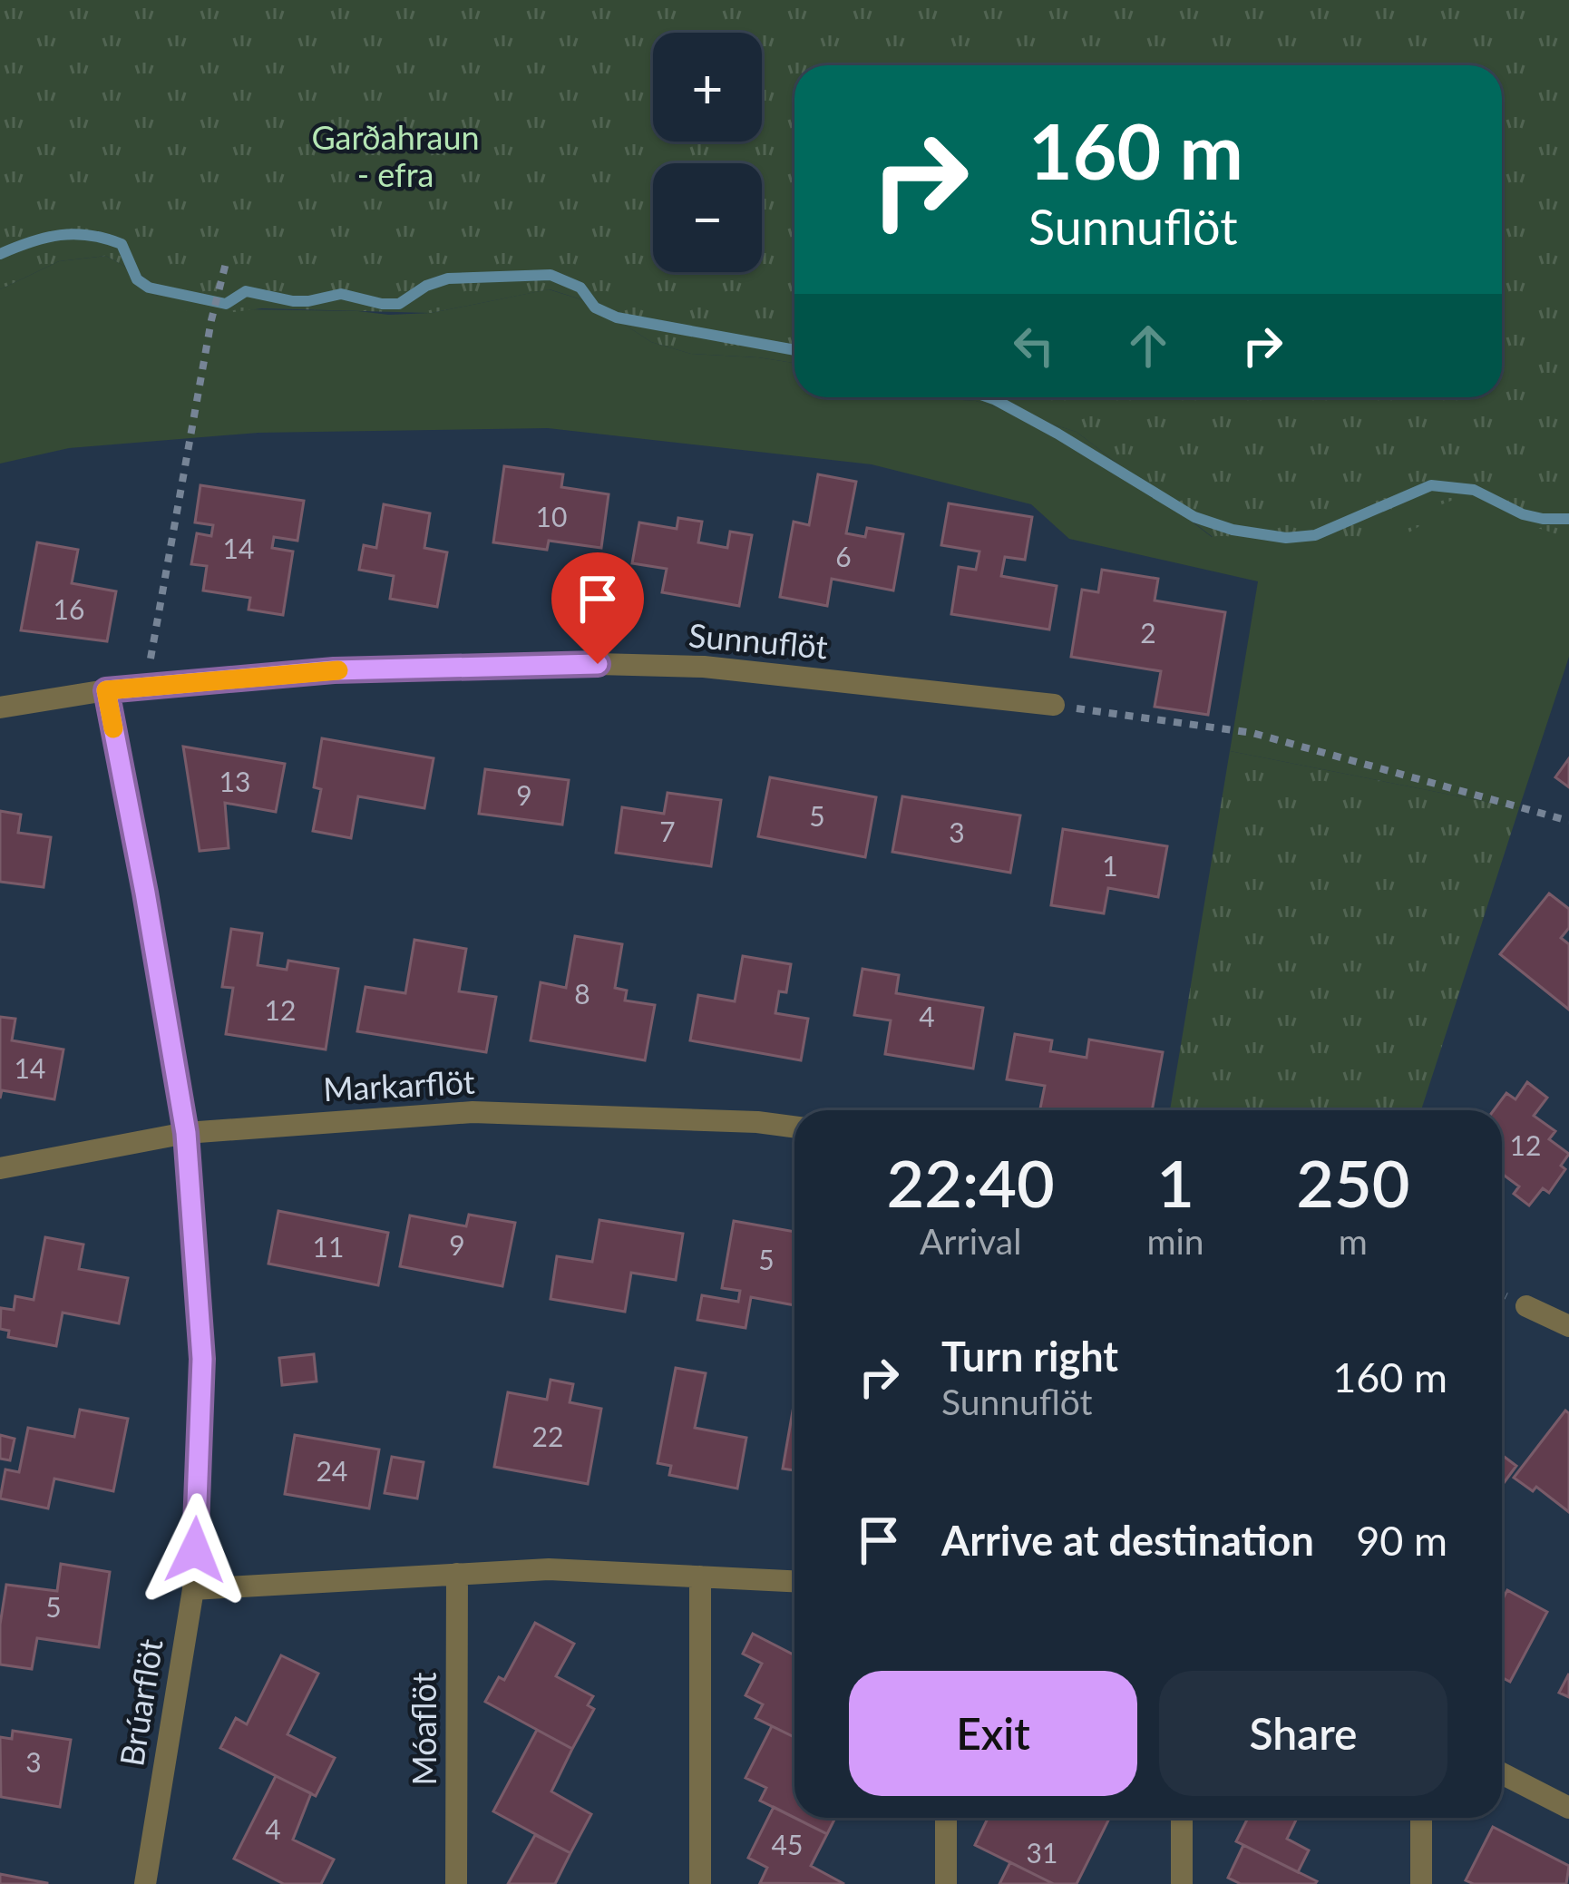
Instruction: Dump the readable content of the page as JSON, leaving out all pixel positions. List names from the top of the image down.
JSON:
{
  "streets": {
    "street": [
      "Sunnuflöt",
      "Markarflöt",
      "Brúarflöt",
      "Móaflöt"
    ]
  },
  "crossings": [
    ["Sunnuflöt", "Brúarflöt"],
    ["Markarflöt", "Brúarflöt"]
  ],
  "parks": ["Garðahraun - efra"],
  "house_numbers": [
    "10",
    "14",
    "6",
    "16",
    "2",
    "13",
    "9",
    "5",
    "7",
    "3",
    "1",
    "8",
    "12",
    "4",
    "14",
    "12",
    "9",
    "11",
    "5",
    "22",
    "24",
    "5",
    "3",
    "4",
    "45",
    "31"
  ],
  "page": {
    "map_buttons": ["+", "−"],
    "turn": ["160 m", "Sunnuflöt"],
    "eta": [
      "22:40",
      "Arrival",
      "1",
      "min",
      "250",
      "m"
    ],
    "list": [
      {
        "name": "Turn right",
        "note": "Sunnuflöt",
        "value": "160 m"
      },
      {
        "name": "Arrive at destination",
        "value": "90 m"
      }
    ],
    "buttons": ["Exit", "Share"]
  }
}
